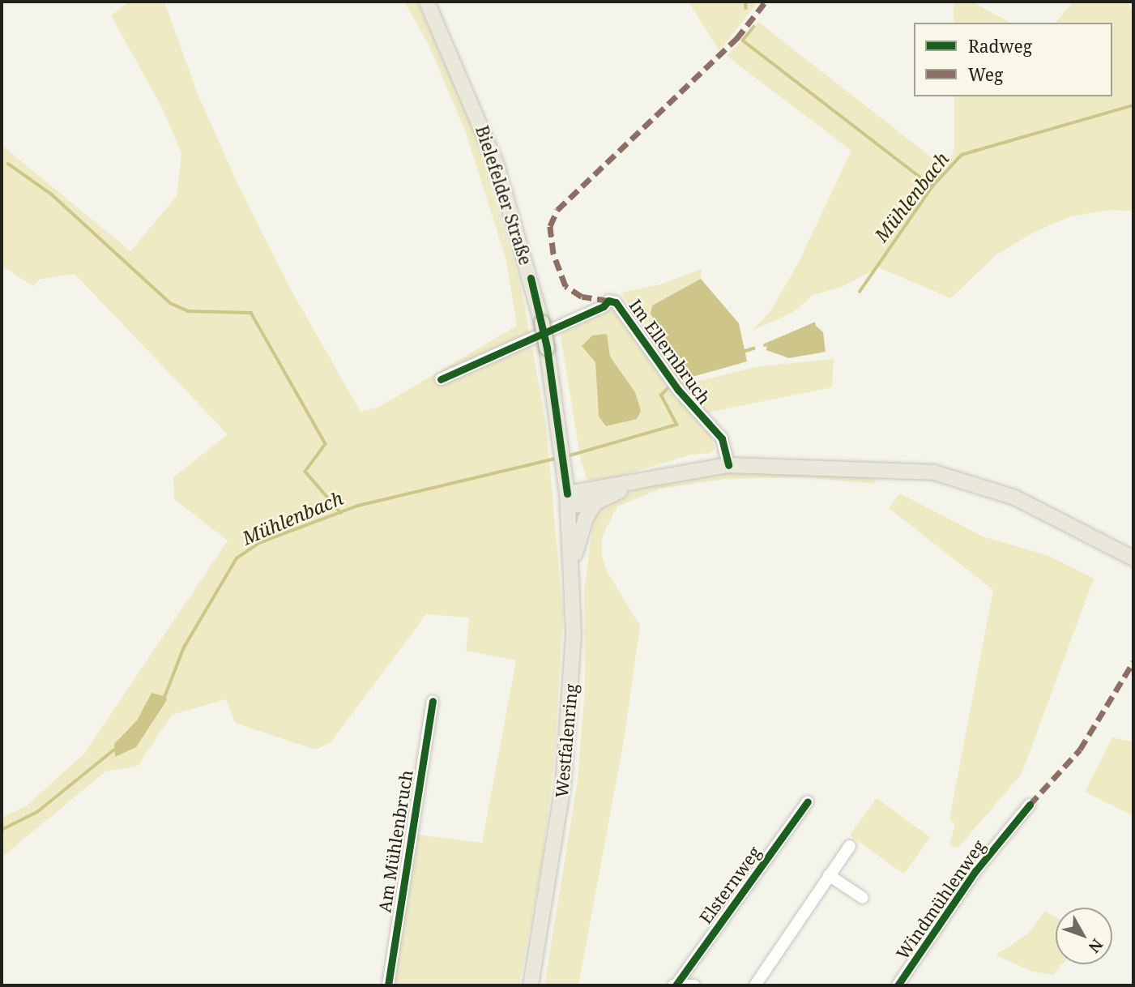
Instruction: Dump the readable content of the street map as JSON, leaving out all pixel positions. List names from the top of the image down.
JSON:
{
  "streets": {
    "main road": ["Bielefelder Straße", "Westfalenring"],
    "street": [
      "Im Ellernbruch",
      "Am Mühlenbruch",
      "Elsternweg",
      "Windmühlenweg"
    ]
  },
  "crossings": [
    ["Bielefelder Straße", "Westfalenring"]
  ],
  "water": ["Mühlenbach"],
  "legend": ["Radweg", "Weg"],
  "north": "bottom right"
}
